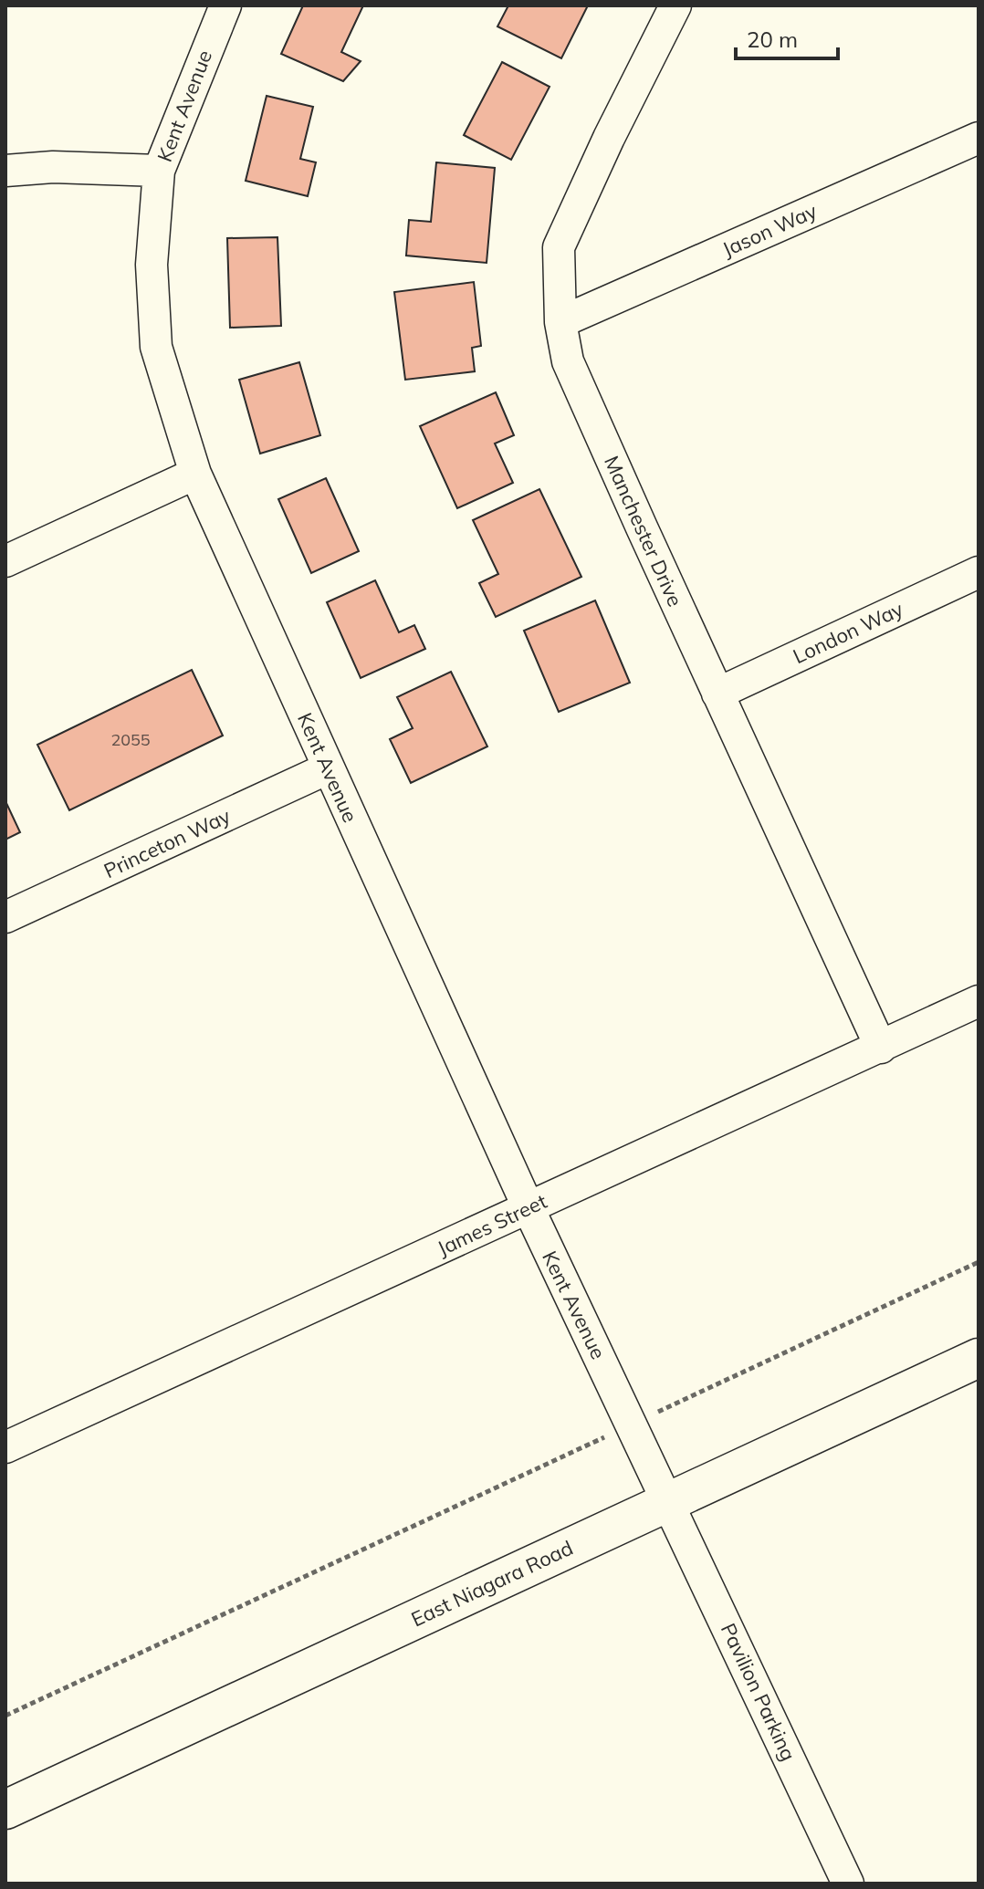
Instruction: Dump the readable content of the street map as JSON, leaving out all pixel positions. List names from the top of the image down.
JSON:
{
  "streets": {
    "street": [
      "Kent Avenue",
      "Jason Way",
      "Manchester Drive",
      "London Way",
      "Princeton Way",
      "James Street",
      "East Niagara Road",
      "Pavilion Parking"
    ]
  },
  "crossings": [
    ["Kent Avenue", "Princeton Way"],
    ["Kent Avenue", "James Street"],
    ["Kent Avenue", "East Niagara Road"],
    ["Kent Avenue", "Pavilion Parking"],
    ["Jason Way", "Manchester Drive"],
    ["Manchester Drive", "London Way"],
    ["Manchester Drive", "James Street"],
    ["East Niagara Road", "Pavilion Parking"]
  ],
  "house_numbers": ["2055"],
  "scale_bar": "20 m"
}
